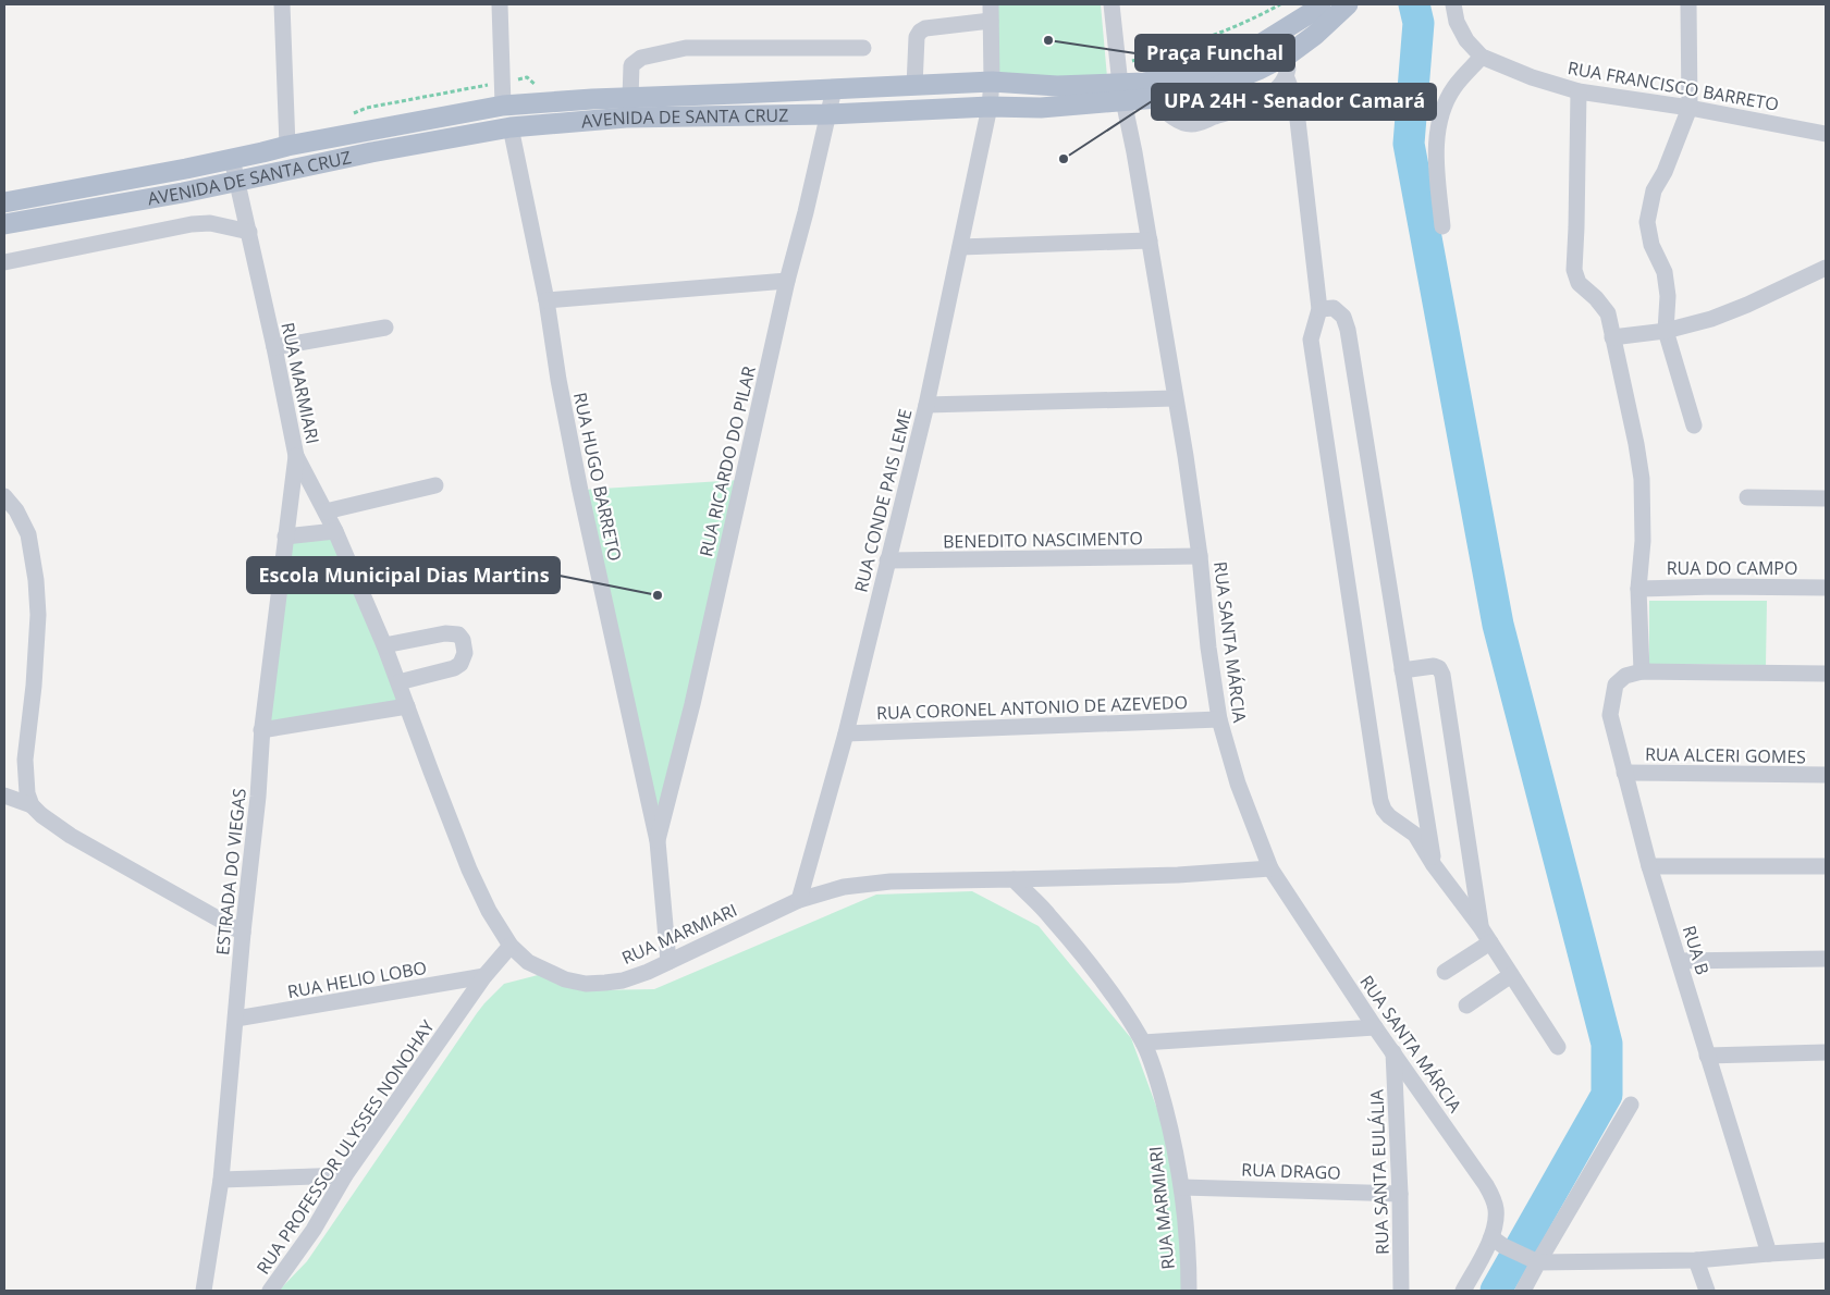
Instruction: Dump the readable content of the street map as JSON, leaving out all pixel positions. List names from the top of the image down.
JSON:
{
  "streets": {
    "main road": ["AVENIDA DE SANTA CRUZ"],
    "street": [
      "RUA FRANCISCO BARRETO",
      "RUA MARMIARI",
      "RUA RICARDO DO PILAR",
      "RUA HUGO BARRETO",
      "RUA CONDE PAIS LEME",
      "BENEDITO NASCIMENTO",
      "RUA DO CAMPO",
      "RUA SANTA MÁRCIA",
      "RUA CORONEL ANTONIO DE AZEVEDO",
      "RUA ALCERI GOMES",
      "ESTRADA DO VIEGAS",
      "RUA B",
      "RUA HELIO LOBO",
      "RUA PROFESSOR ULYSSES NONOHAY",
      "RUA DRAGO",
      "RUA SANTA EULÁLIA"
    ]
  },
  "crossings": [
    ["AVENIDA DE SANTA CRUZ", "RUA MARMIARI"],
    ["AVENIDA DE SANTA CRUZ", "RUA RICARDO DO PILAR"],
    ["AVENIDA DE SANTA CRUZ", "RUA HUGO BARRETO"],
    ["AVENIDA DE SANTA CRUZ", "RUA CONDE PAIS LEME"],
    ["AVENIDA DE SANTA CRUZ", "RUA SANTA MÁRCIA"],
    ["RUA MARMIARI", "RUA HUGO BARRETO"],
    ["RUA MARMIARI", "RUA CONDE PAIS LEME"],
    ["RUA MARMIARI", "ESTRADA DO VIEGAS"],
    ["RUA MARMIARI", "RUA PROFESSOR ULYSSES NONOHAY"],
    ["RUA MARMIARI", "RUA DRAGO"],
    ["RUA RICARDO DO PILAR", "RUA HUGO BARRETO"],
    ["RUA CONDE PAIS LEME", "BENEDITO NASCIMENTO"],
    ["RUA CONDE PAIS LEME", "RUA CORONEL ANTONIO DE AZEVEDO"],
    ["BENEDITO NASCIMENTO", "RUA SANTA MÁRCIA"],
    ["RUA SANTA MÁRCIA", "RUA CORONEL ANTONIO DE AZEVEDO"],
    ["RUA SANTA MÁRCIA", "RUA SANTA EULÁLIA"],
    ["RUA ALCERI GOMES", "RUA B"],
    ["ESTRADA DO VIEGAS", "RUA HELIO LOBO"],
    ["RUA HELIO LOBO", "RUA PROFESSOR ULYSSES NONOHAY"],
    ["RUA DRAGO", "RUA SANTA EULÁLIA"]
  ],
  "places": ["Praça Funchal", "UPA 24H - Senador Camará", "Escola Municipal Dias Martins"]
}
